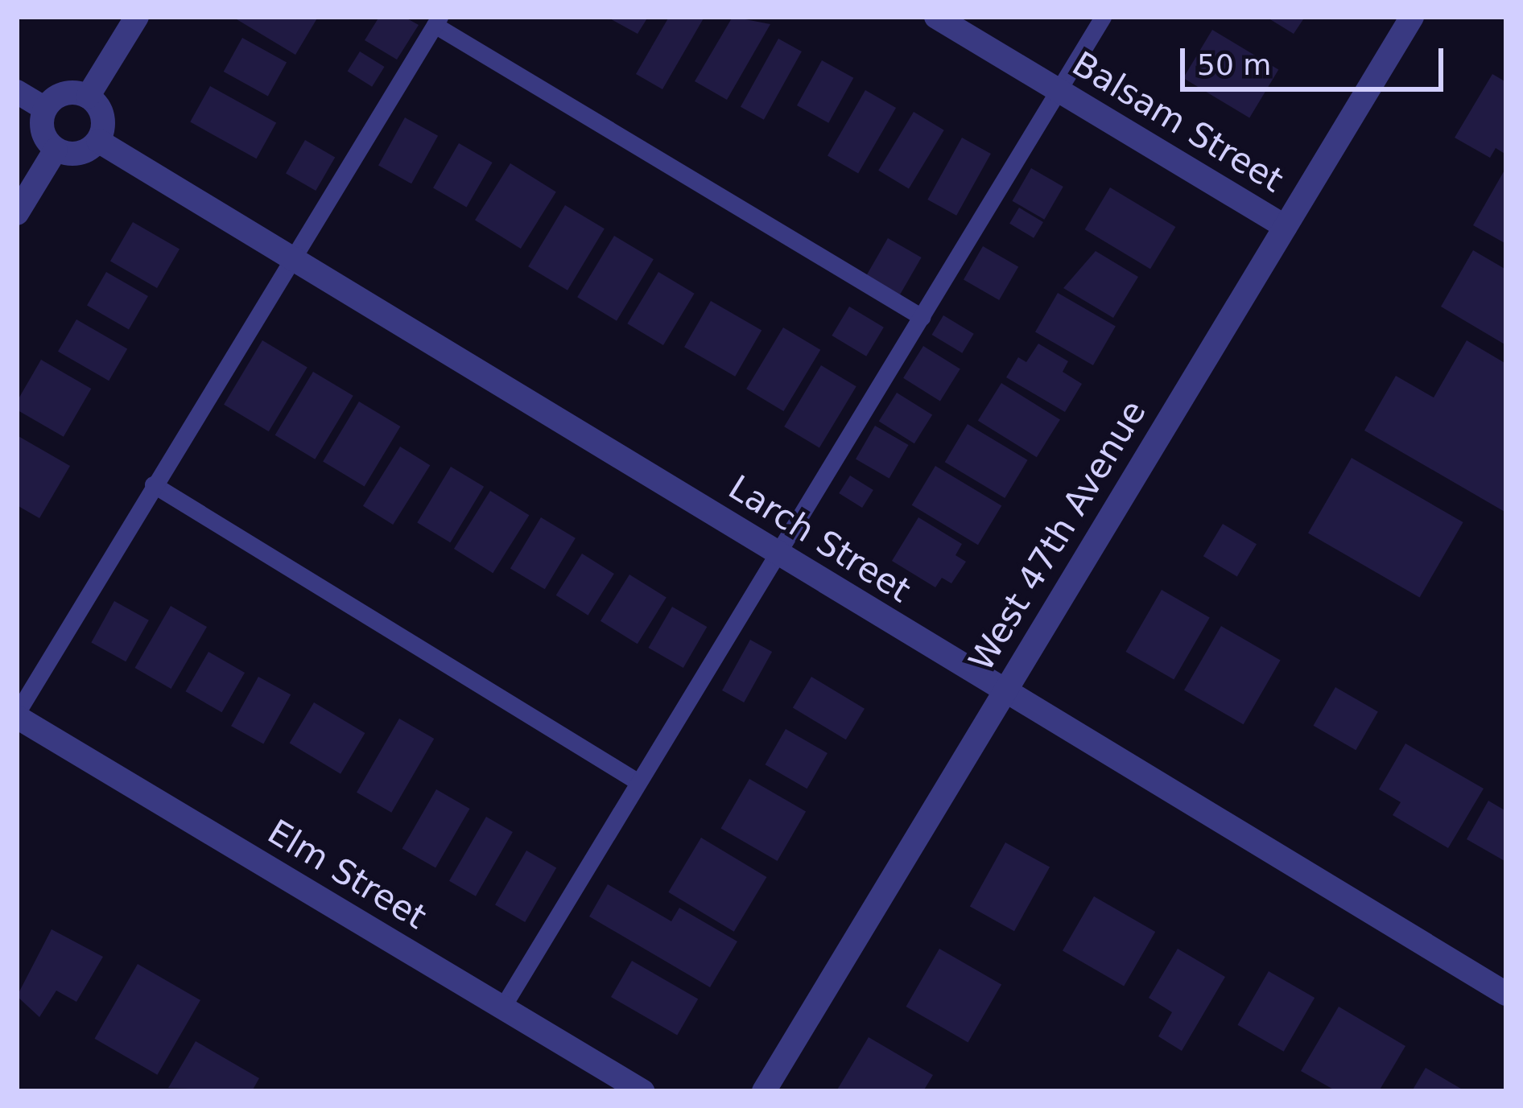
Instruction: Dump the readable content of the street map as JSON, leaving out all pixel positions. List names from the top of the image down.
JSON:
{
  "streets": {
    "street": [
      "Balsam Street",
      "West 47th Avenue",
      "Larch Street",
      "Elm Street"
    ]
  },
  "crossings": [
    ["Balsam Street", "West 47th Avenue"],
    ["West 47th Avenue", "Larch Street"]
  ],
  "scale_bar": "50 m"
}
